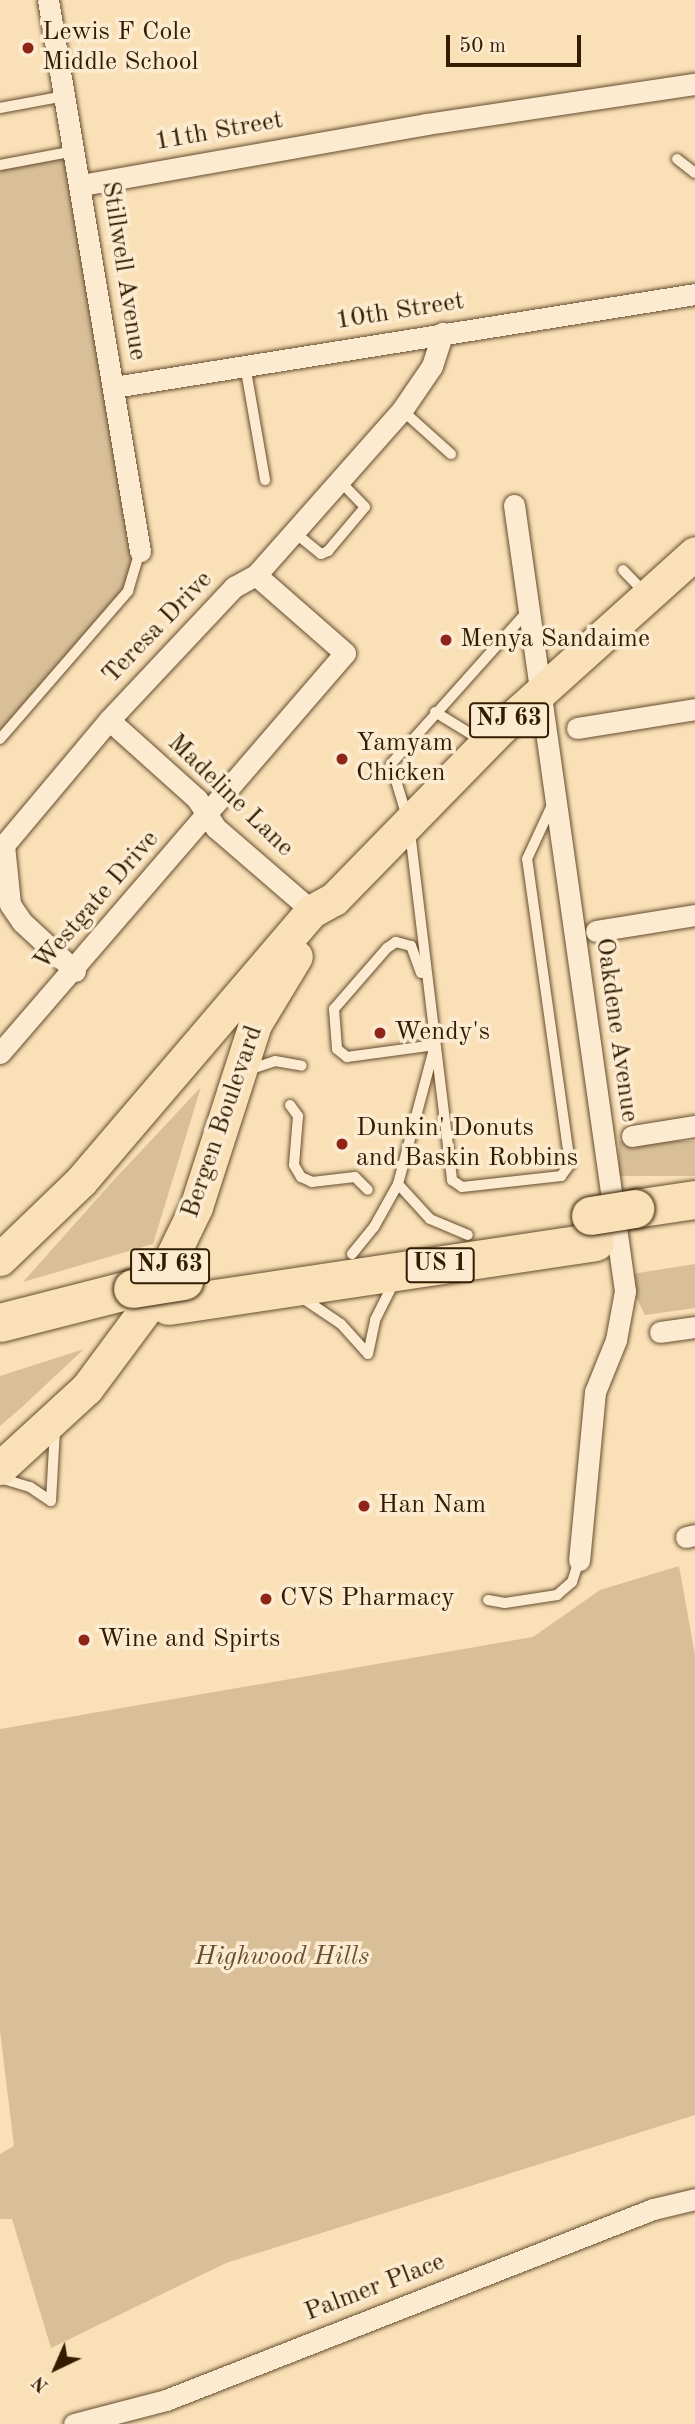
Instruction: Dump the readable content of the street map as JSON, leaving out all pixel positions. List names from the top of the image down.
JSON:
{
  "streets": {
    "highway": ["US 1"],
    "main road": ["NJ 63", "Bergen Boulevard"],
    "street": [
      "11th Street",
      "Stillwell Avenue",
      "10th Street",
      "Teresa Drive",
      "Madeline Lane",
      "Westgate Drive",
      "Oakdene Avenue",
      "Palmer Place"
    ]
  },
  "crossings": [
    ["11th Street", "Stillwell Avenue"],
    ["Stillwell Avenue", "10th Street"],
    ["10th Street", "Teresa Drive"],
    ["Teresa Drive", "Madeline Lane"],
    ["Teresa Drive", "Westgate Drive"],
    ["Madeline Lane", "Westgate Drive"],
    ["Madeline Lane", "Bergen Boulevard"],
    ["Oakdene Avenue", "Bergen Boulevard"]
  ],
  "parks": ["Highwood Hills"],
  "places": [
    "Lewis F Cole Middle School",
    "Menya Sandaime",
    "Yamyam Chicken",
    "Wendy's",
    "Dunkin' Donuts and Baskin Robbins",
    "Han Nam",
    "CVS Pharmacy",
    "Wine and Spirts"
  ],
  "scale_bar": "50 m",
  "north": "bottom left"
}
